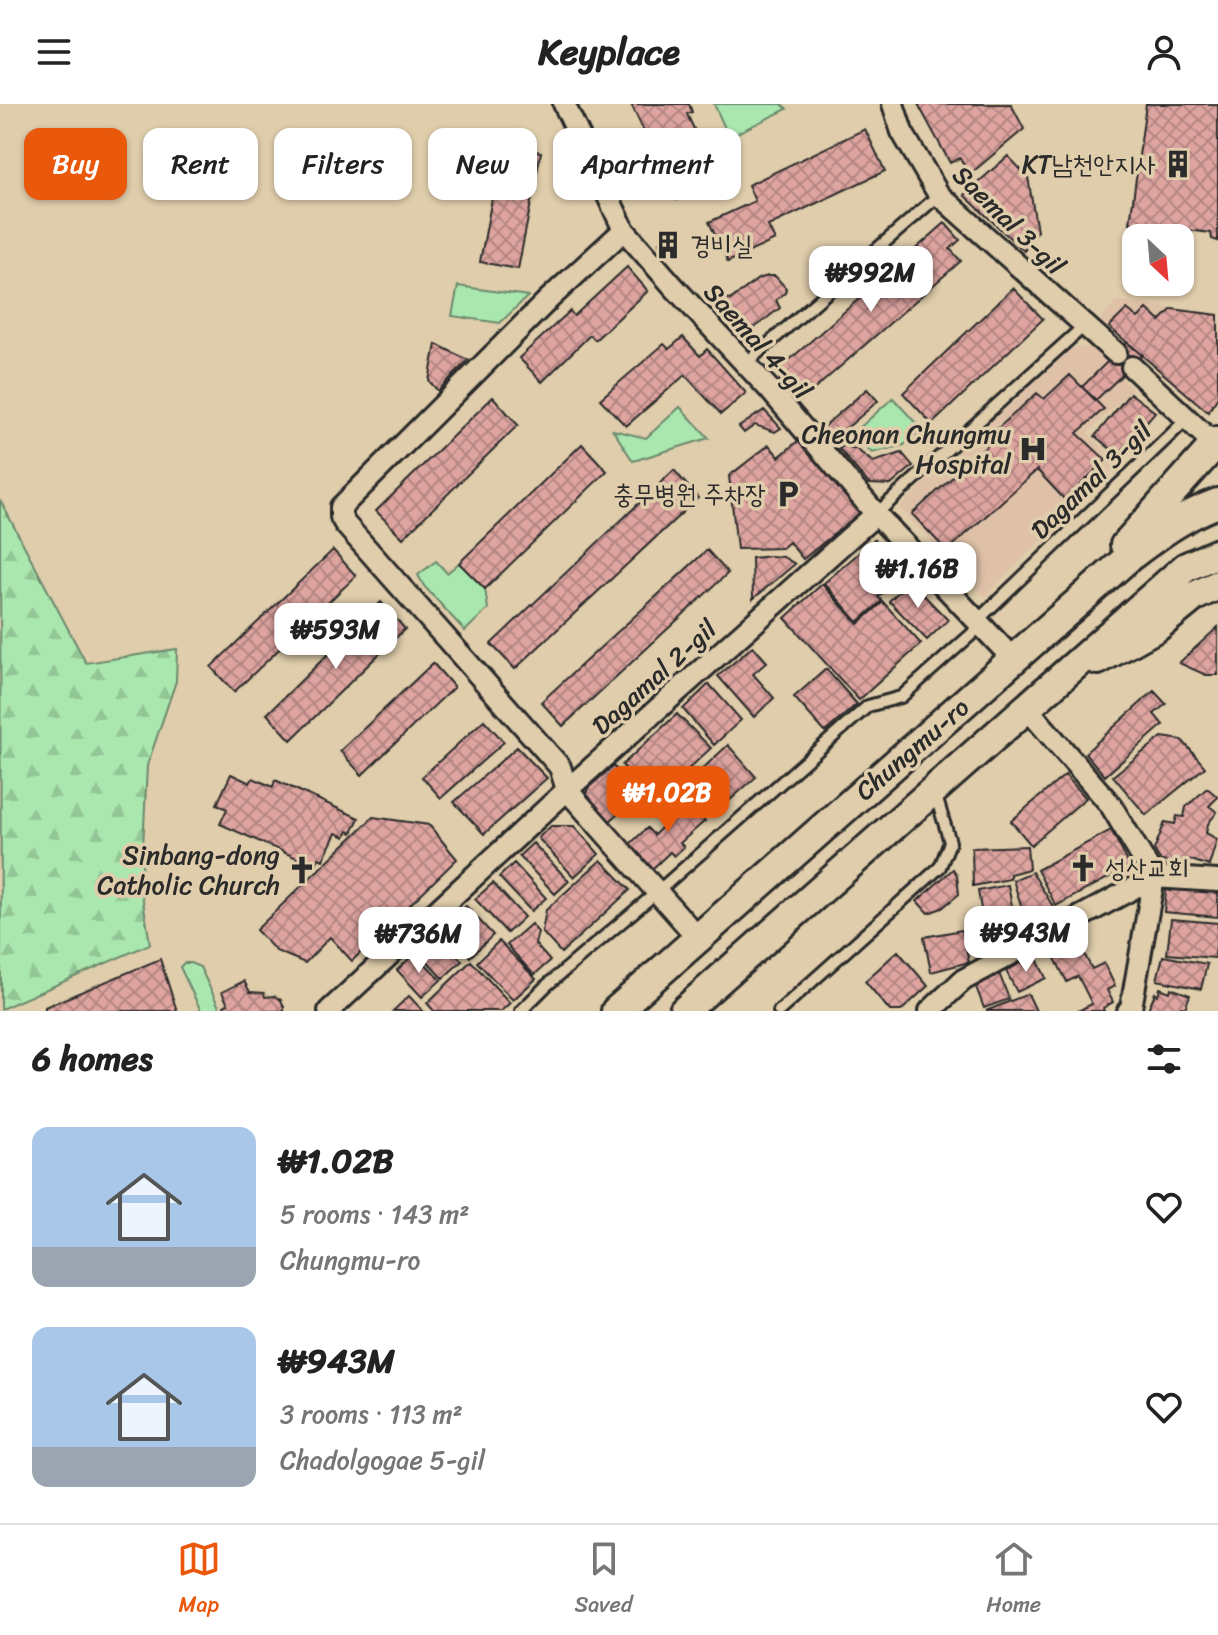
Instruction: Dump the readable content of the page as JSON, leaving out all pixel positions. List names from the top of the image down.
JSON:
{
  "streets": {
    "main road": ["Chungmu-ro"],
    "street": ["Saemal 3-gil", "Saemal 4-gil", "Dagamal 2-gil"],
    "lane": ["Dagamal 3-gil"]
  },
  "crossings": [
    ["Saemal 3-gil", "Dagamal 3-gil"],
    ["Saemal 4-gil", "Dagamal 3-gil"],
    ["Saemal 4-gil", "Dagamal 2-gil"],
    ["Saemal 4-gil", "Chungmu-ro"]
  ],
  "places": {
    "building": ["KT남천안지사", "경비실"],
    "hospital": ["Cheonan Chungmu Hospital"],
    "parking": ["충무병원 주차장"],
    "church": ["성산교회", "Sinbang-dong Catholic Church"]
  },
  "north": "bottom right",
  "page": {
    "header": "Keyplace",
    "chip": [
      "Buy",
      "Rent",
      "Filters",
      "New",
      "Apartment"
    ],
    "price": [
      "₩992M",
      "₩1.16B",
      "₩593M",
      "₩1.02B",
      "₩943M",
      "₩736M"
    ],
    "heading": "6 homes",
    "list": [
      {
        "name": "₩1.02B",
        "note": "5 rooms · 143 m² · Chungmu-ro"
      },
      {
        "name": "₩943M",
        "note": "3 rooms · 113 m² · Chadolgogae 5-gil"
      }
    ],
    "tabs": ["Map", "Saved", "Home"]
  }
}
